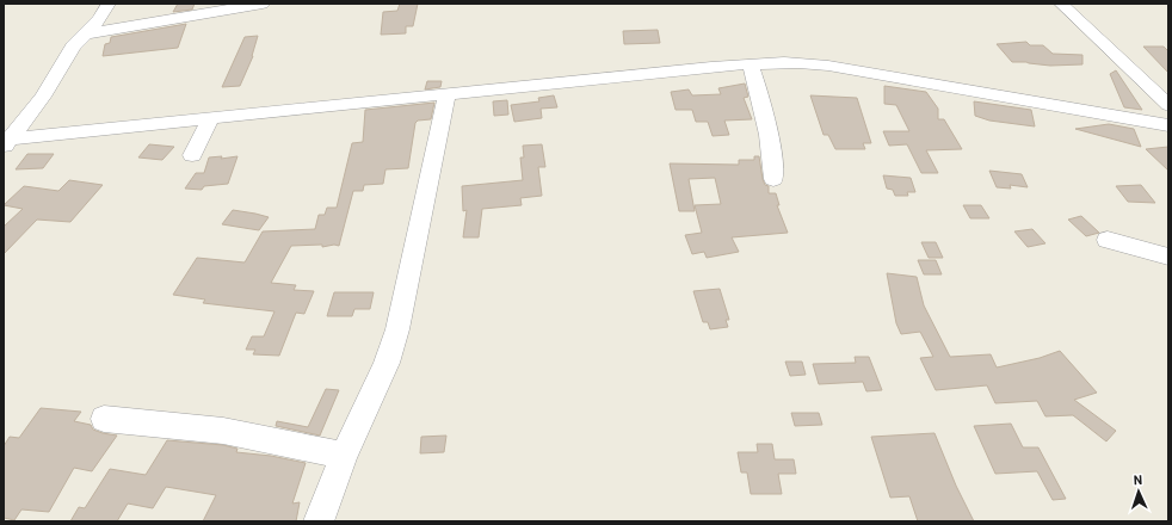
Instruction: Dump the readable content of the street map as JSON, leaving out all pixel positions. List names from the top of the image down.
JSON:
{
  "north": "top"
}
